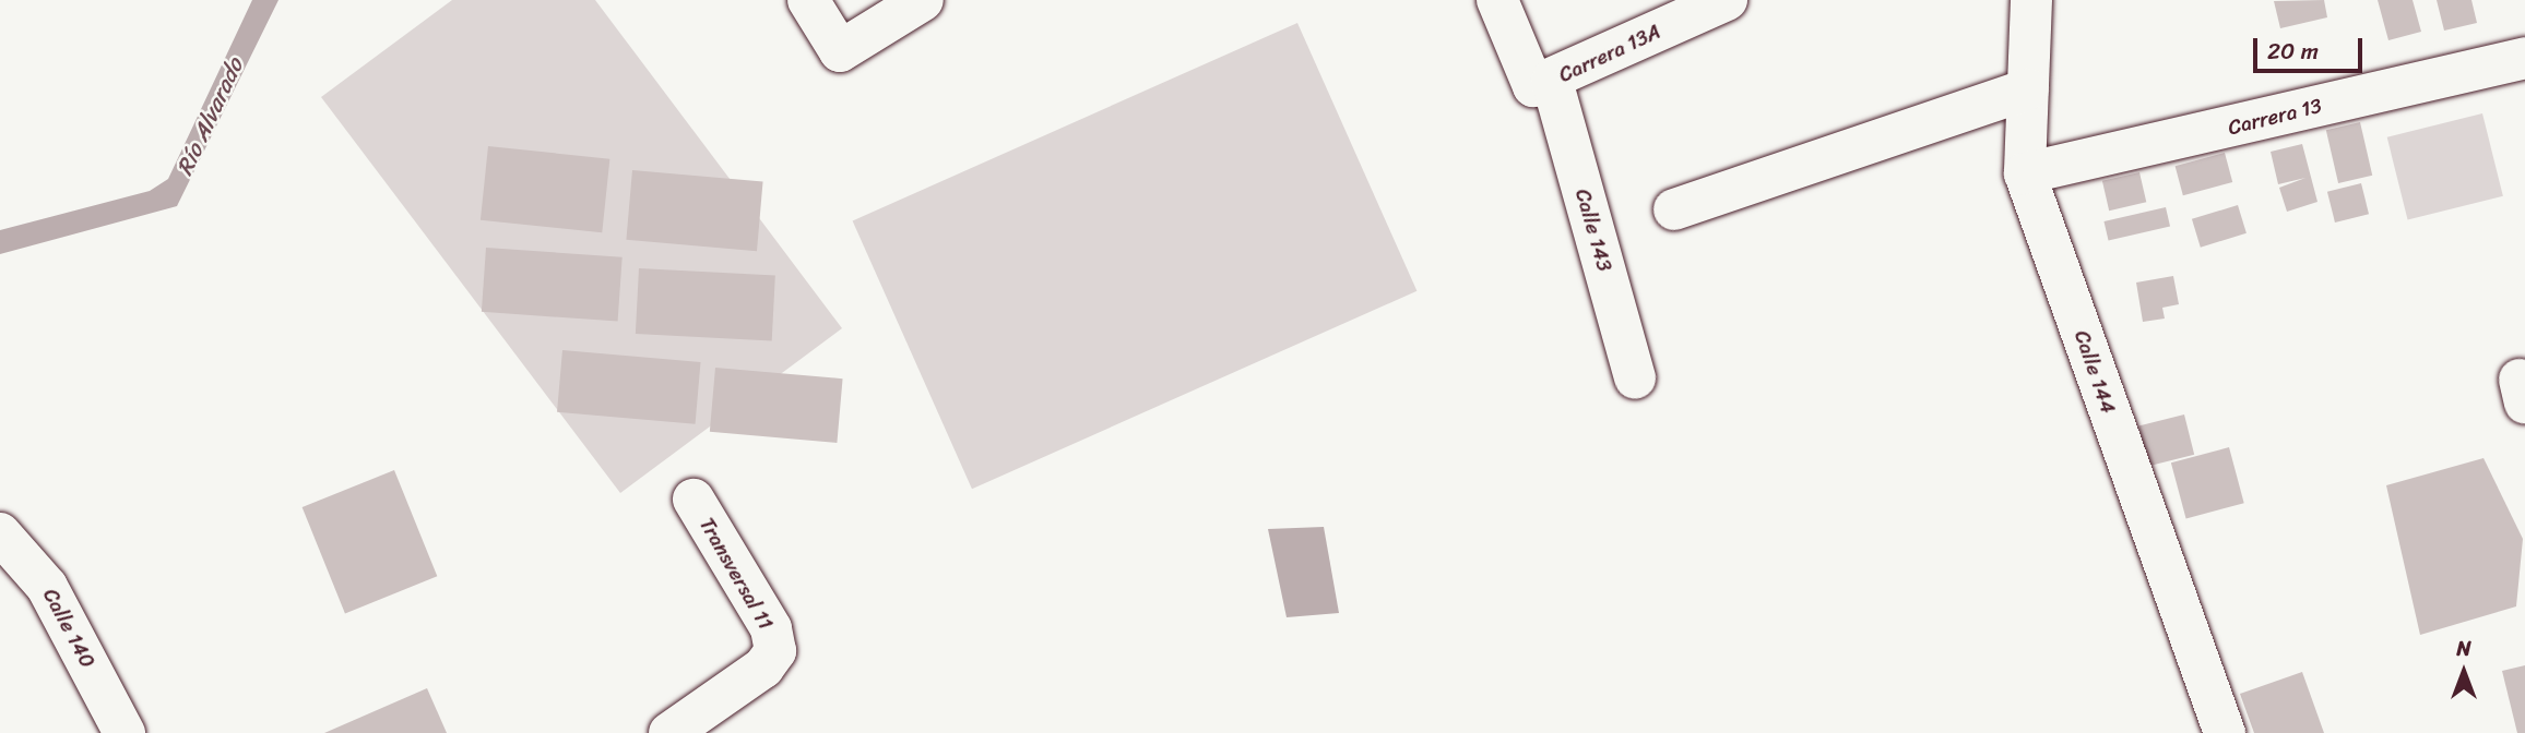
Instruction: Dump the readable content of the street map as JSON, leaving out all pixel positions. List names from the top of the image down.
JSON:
{
  "streets": {
    "street": [
      "Carrera 13A",
      "Carrera 13",
      "Calle 143",
      "Calle 144",
      "Transversal 11",
      "Calle 140"
    ]
  },
  "crossings": [
    ["Carrera 13A", "Calle 143"],
    ["Carrera 13", "Calle 144"]
  ],
  "water": ["Río Alvarado"],
  "scale_bar": "20 m",
  "north": "top"
}
